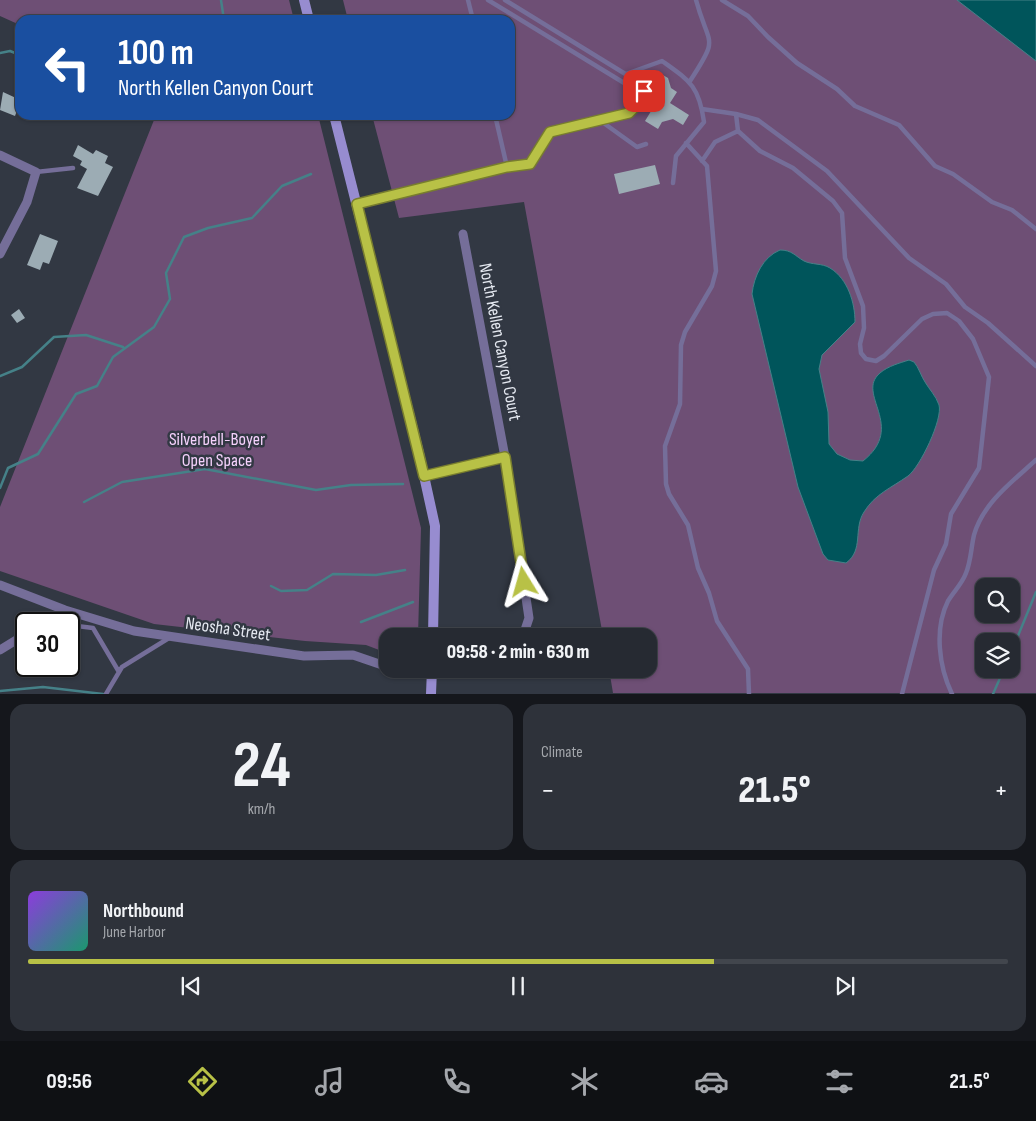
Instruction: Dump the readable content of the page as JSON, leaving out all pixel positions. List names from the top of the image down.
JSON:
{
  "streets": {
    "street": ["North Kellen Canyon Court", "Neosha Street"]
  },
  "parks": ["Silverbell-Boyer Open Space"],
  "page": {
    "turn": ["100 m", "North Kellen Canyon Court"],
    "limit": "30",
    "trip": "09:58 · 2 min · 630 m",
    "tile": [
      ["24", "km/h"],
      "Climate"
    ],
    "heat": ["−", "21.5°", "+"],
    "song": ["Northbound", "June Harbor"],
    "tabs": ["09:56", "21.5°"]
  }
}
